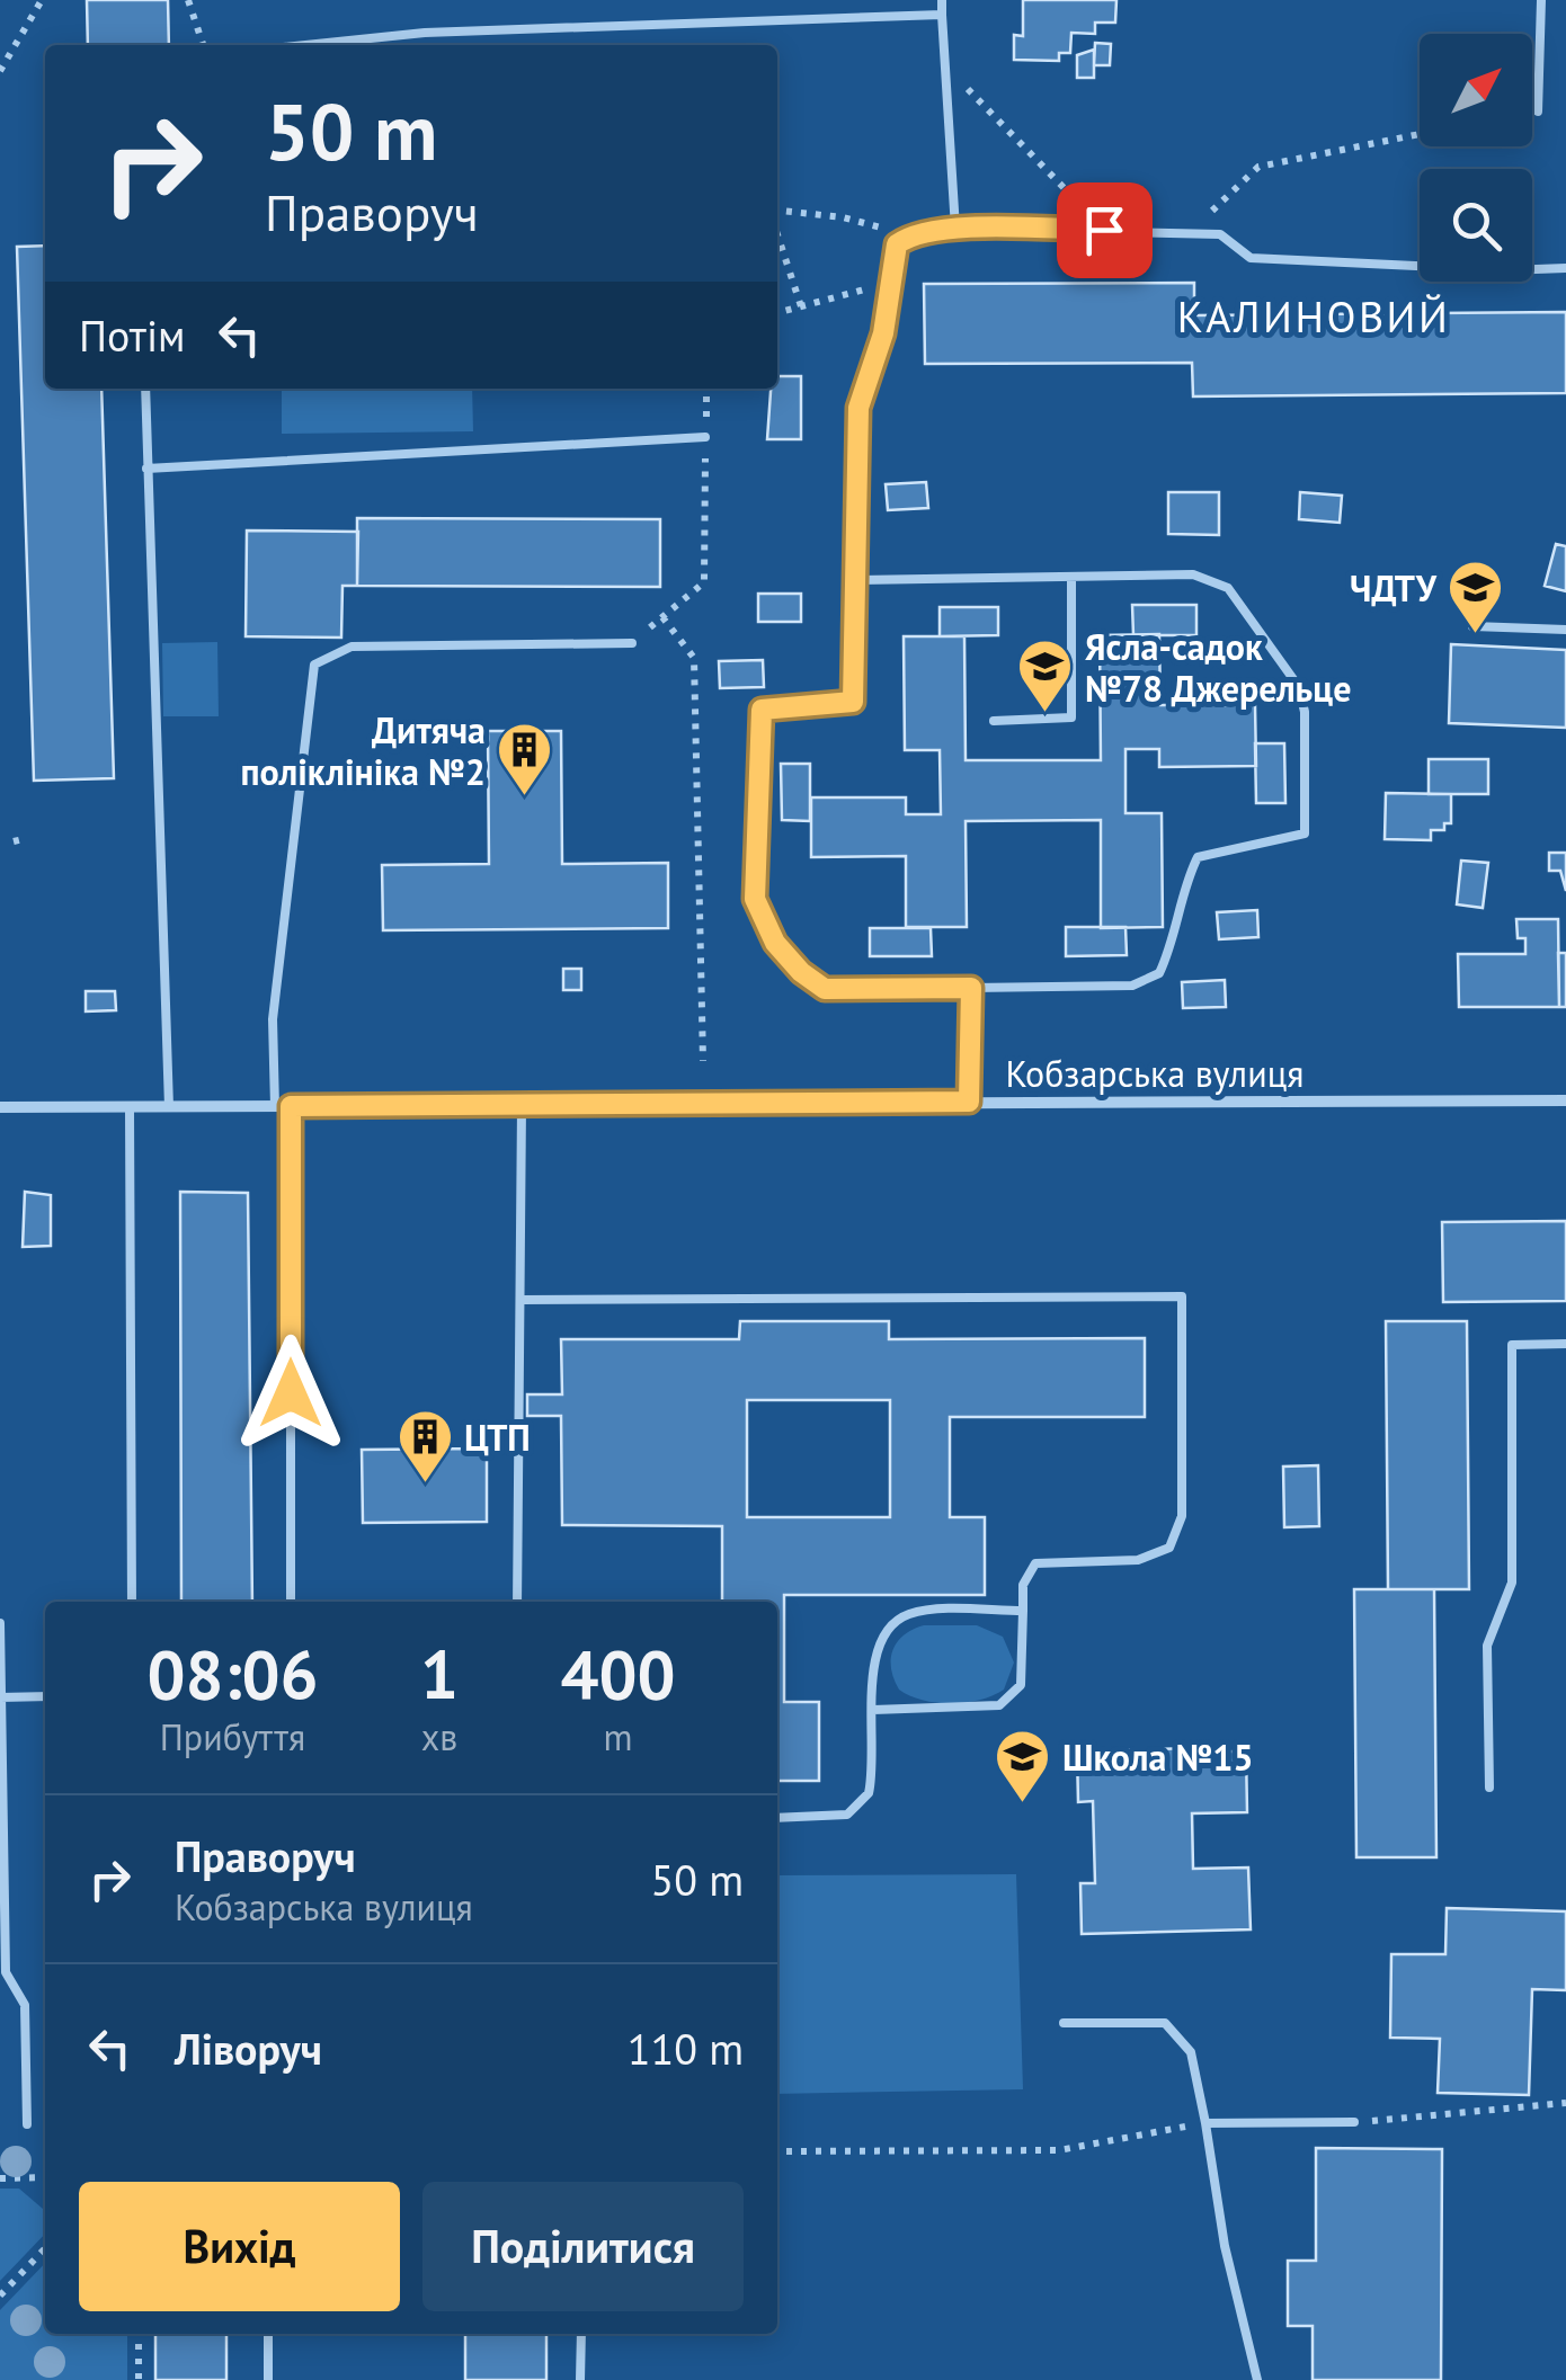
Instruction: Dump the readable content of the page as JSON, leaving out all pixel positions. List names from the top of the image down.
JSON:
{
  "streets": {
    "street": ["Кобзарська вулиця"]
  },
  "districts": ["КАЛИНОВИЙ"],
  "places": {
    "school or university": ["ЧДТУ", "Ясла-садок №78 Джерельце", "Школа №15"],
    "building": ["Дитяча поліклініка №2", "ЦТП"]
  },
  "north": "top right",
  "page": {
    "turn": ["50 m", "Праворуч"],
    "then": "Потім",
    "eta": [
      "08:06",
      "Прибуття",
      "1",
      "хв",
      "400",
      "m"
    ],
    "list": [
      {
        "name": "Праворуч",
        "note": "Кобзарська вулиця",
        "value": "50 m"
      },
      {
        "name": "Ліворуч",
        "value": "110 m"
      }
    ],
    "buttons": ["Вихід", "Поділитися"]
  }
}
